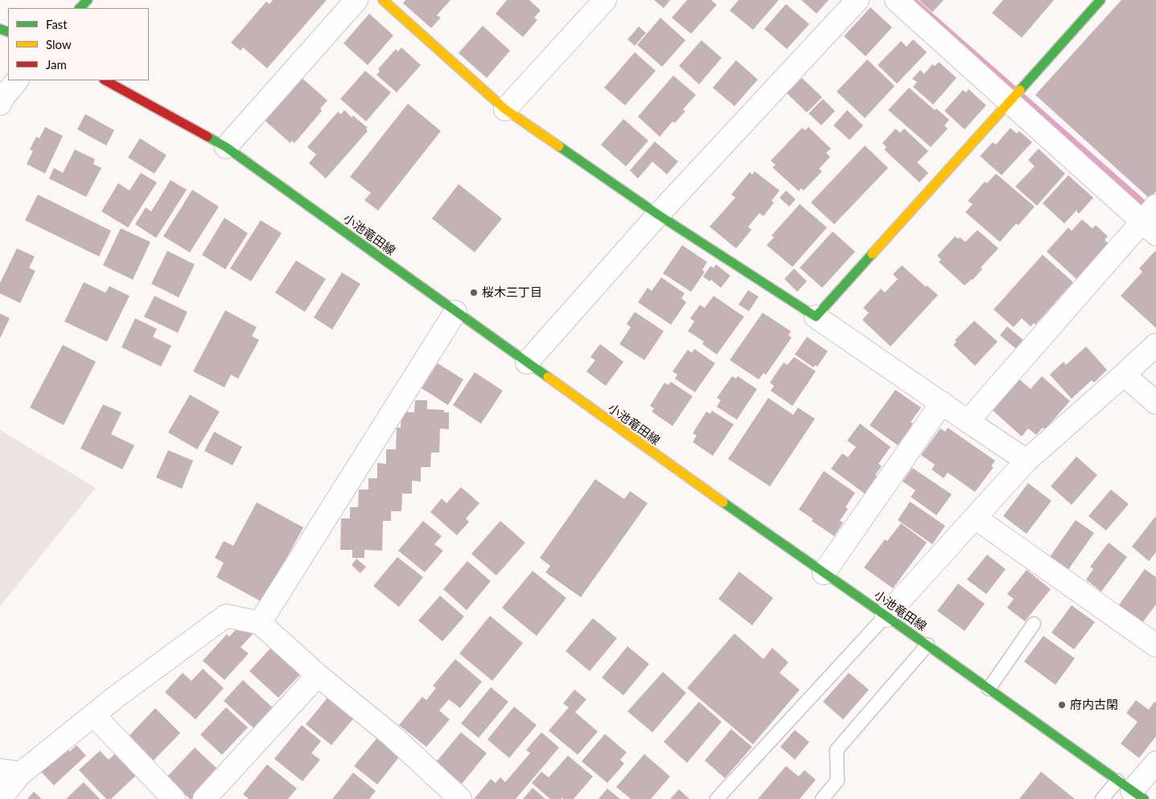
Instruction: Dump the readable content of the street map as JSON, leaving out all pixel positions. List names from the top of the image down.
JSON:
{
  "streets": {
    "main road": ["小池竜田線"]
  },
  "places": ["桜木三丁目", "府内古閑"],
  "legend": ["Fast", "Slow", "Jam"]
}
